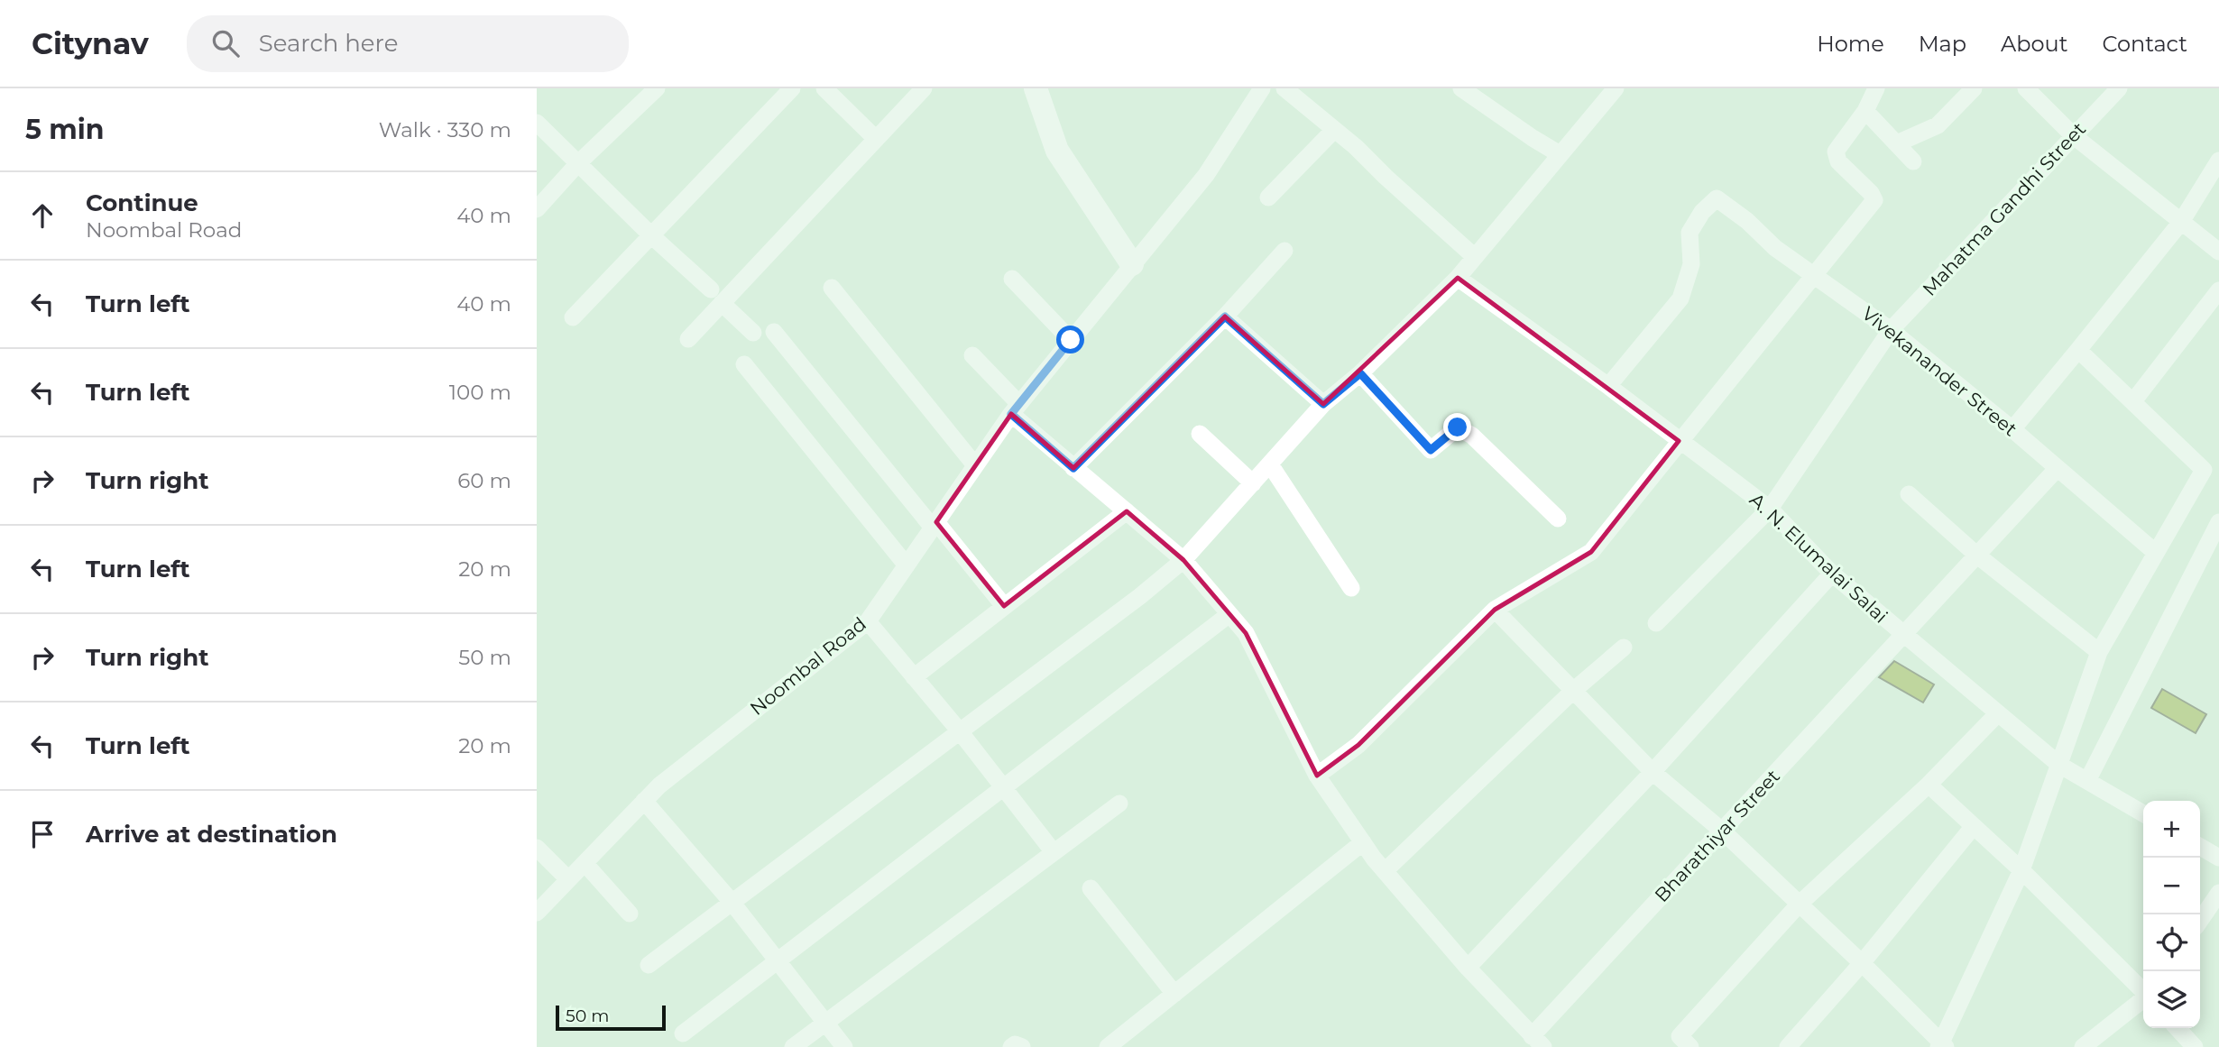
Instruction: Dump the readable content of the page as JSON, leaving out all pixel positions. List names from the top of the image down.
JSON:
{
  "streets": {
    "street": [
      "Mahatma Gandhi Street",
      "Vivekanander Street",
      "A. N. Elumalai Salai",
      "Noombal Road",
      "Bharathiyar Street"
    ]
  },
  "crossings": [
    ["Mahatma Gandhi Street", "Vivekanander Street"],
    ["Mahatma Gandhi Street", "A. N. Elumalai Salai"],
    ["Vivekanander Street", "A. N. Elumalai Salai"],
    ["Vivekanander Street", "Bharathiyar Street"],
    ["A. N. Elumalai Salai", "Bharathiyar Street"]
  ],
  "scale_bar": "50 m",
  "page": {
    "header": "Citynav",
    "search": "Search here",
    "nav": [
      "Home",
      "Map",
      "About",
      "Contact"
    ],
    "heading": ["5 min", "Walk · 330 m"],
    "list": [
      ["Continue", "Noombal Road", "40 m"],
      ["Turn left", "40 m"],
      ["Turn left", "100 m"],
      ["Turn right", "60 m"],
      ["Turn left", "20 m"],
      ["Turn right", "50 m"],
      ["Turn left", "20 m"],
      "Arrive at destination"
    ],
    "map_buttons": ["+", "−"],
    "scale": "50 m"
  }
}
